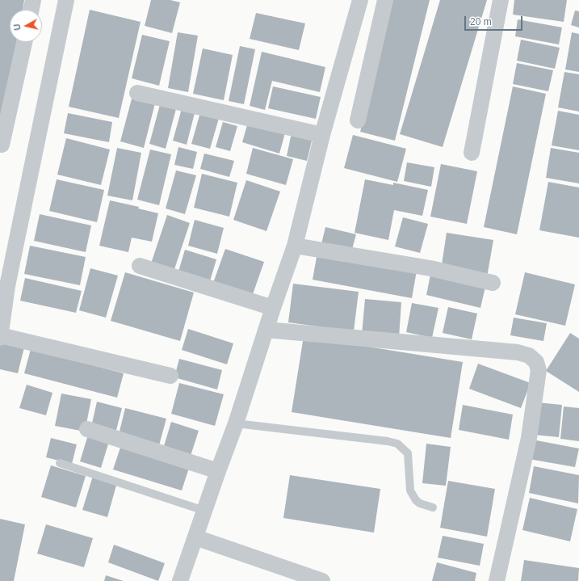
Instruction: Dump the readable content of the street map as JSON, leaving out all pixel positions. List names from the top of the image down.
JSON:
{
  "scale_bar": "20 m",
  "north": "left"
}
